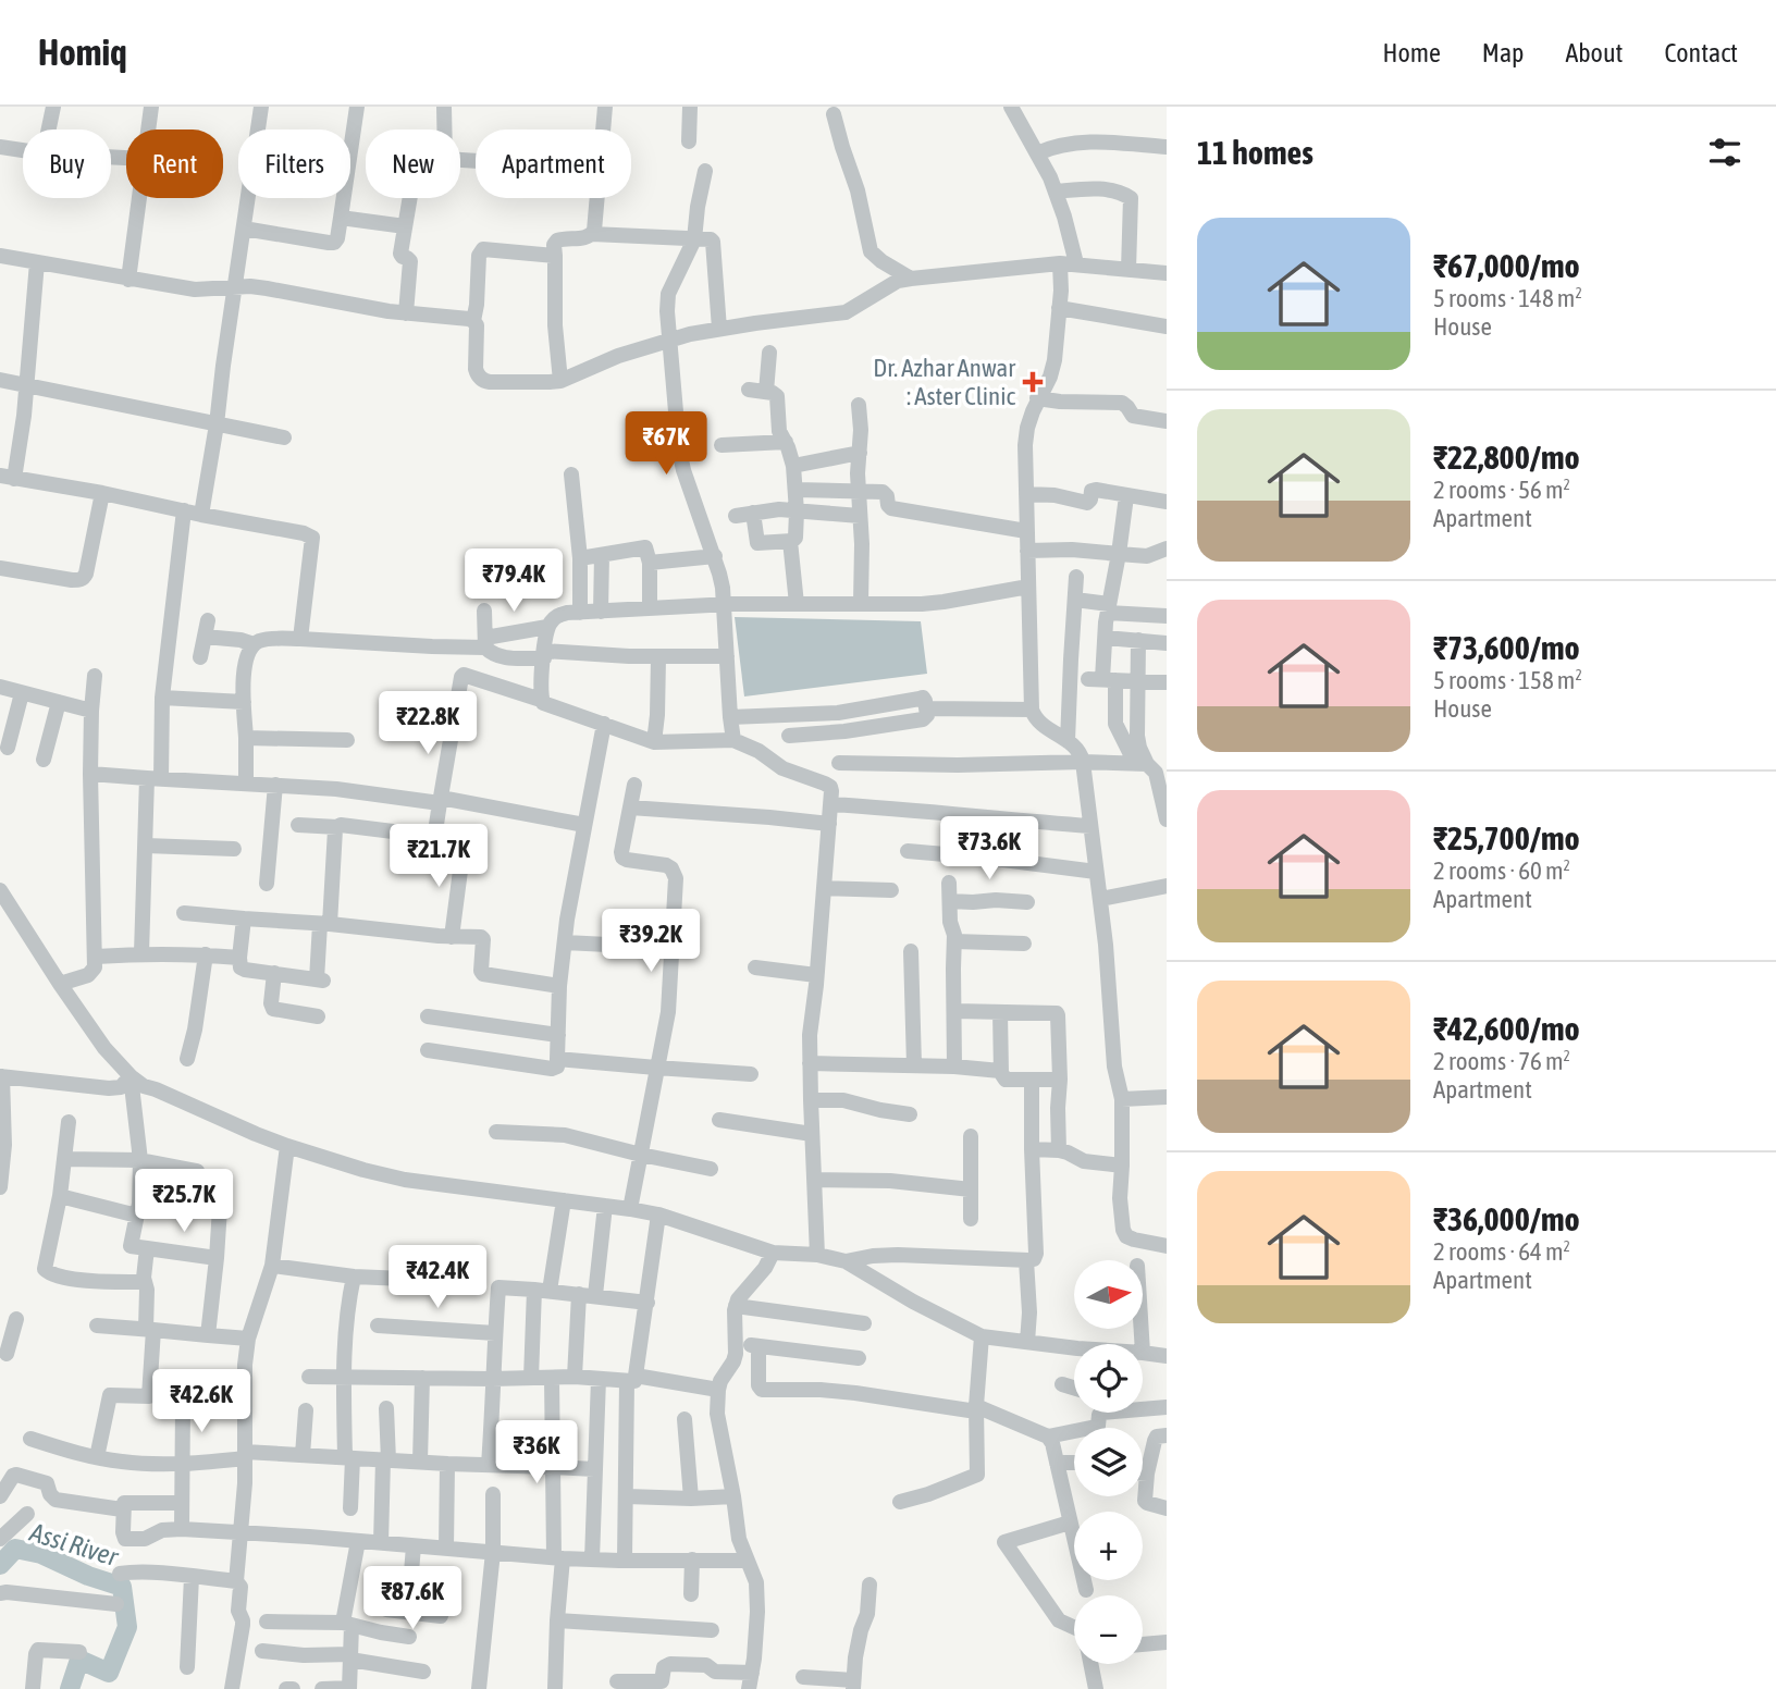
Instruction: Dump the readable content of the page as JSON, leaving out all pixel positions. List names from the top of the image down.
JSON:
{
  "water": ["Assi River"],
  "places": {
    "health": ["Dr. Azhar Anwar : Aster Clinic"]
  },
  "north": "right",
  "page": {
    "header": "Homiq",
    "nav": [
      "Home",
      "Map",
      "About",
      "Contact"
    ],
    "heading": "11 homes",
    "chip": [
      "Buy",
      "Rent",
      "Filters",
      "New",
      "Apartment"
    ],
    "list": [
      {
        "name": "₹67,000/mo",
        "note": "5 rooms · 148 m² · House"
      },
      {
        "name": "₹22,800/mo",
        "note": "2 rooms · 56 m² · Apartment"
      },
      {
        "name": "₹73,600/mo",
        "note": "5 rooms · 158 m² · House"
      },
      {
        "name": "₹25,700/mo",
        "note": "2 rooms · 60 m² · Apartment"
      },
      {
        "name": "₹42,600/mo",
        "note": "2 rooms · 76 m² · Apartment"
      },
      {
        "name": "₹36,000/mo",
        "note": "2 rooms · 64 m² · Apartment"
      }
    ],
    "price": [
      "₹67K",
      "₹79.4K",
      "₹22.8K",
      "₹73.6K",
      "₹21.7K",
      "₹39.2K",
      "₹25.7K",
      "₹42.4K",
      "₹42.6K",
      "₹36K",
      "₹87.6K"
    ],
    "map_buttons": ["+", "−"]
  }
}
